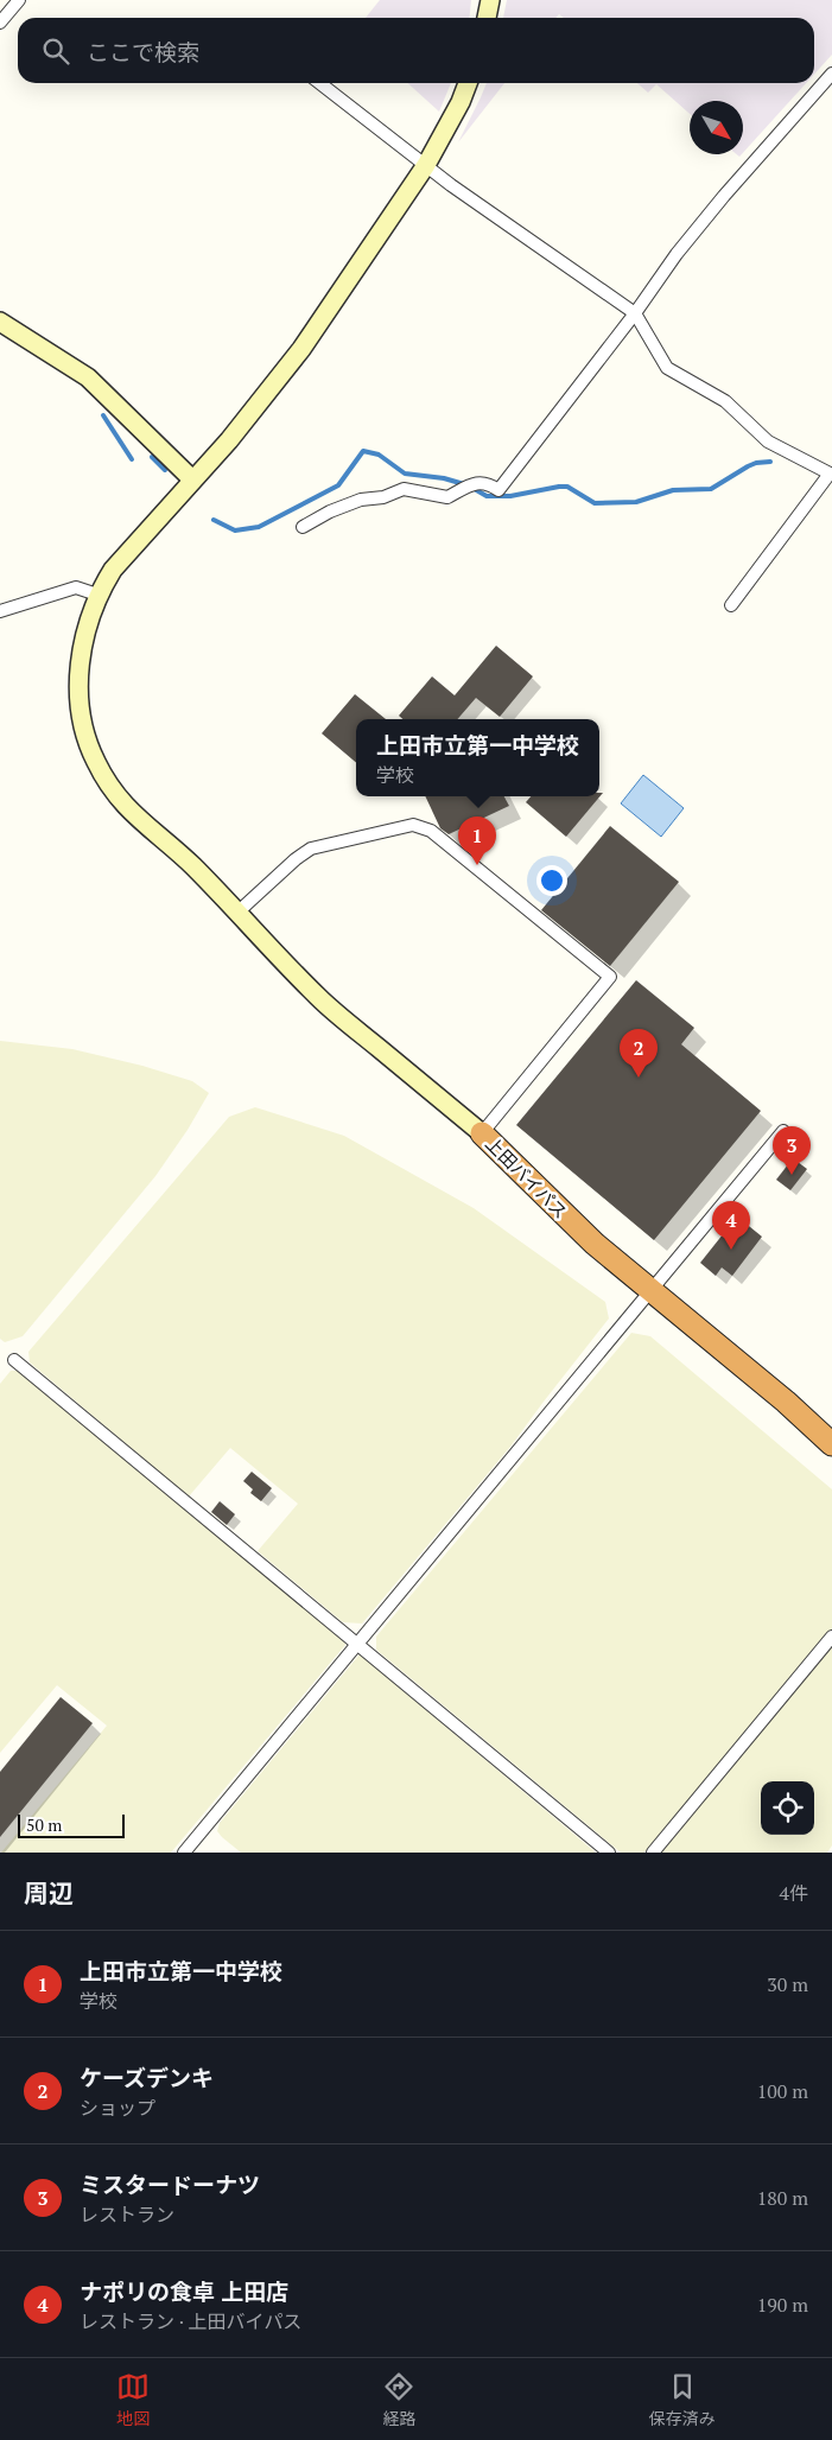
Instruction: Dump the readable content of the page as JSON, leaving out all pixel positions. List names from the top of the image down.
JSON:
{
  "streets": {
    "highway": ["上田バイパス"]
  },
  "scale_bar": "50 m",
  "north": "bottom right",
  "page": {
    "search": "ここで検索",
    "popup": ["上田市立第一中学校", "学校"],
    "pins": [
      "1",
      "2",
      "3",
      "4"
    ],
    "scale": "50 m",
    "heading": ["周辺", "4件"],
    "list": [
      {
        "mark": "1",
        "name": "上田市立第一中学校",
        "note": "学校",
        "value": "30 m"
      },
      {
        "mark": "2",
        "name": "ケーズデンキ",
        "note": "ショップ",
        "value": "100 m"
      },
      {
        "mark": "3",
        "name": "ミスタードーナツ",
        "note": "レストラン",
        "value": "180 m"
      },
      {
        "mark": "4",
        "name": "ナポリの食卓 上田店",
        "note": "レストラン · 上田バイパス",
        "value": "190 m"
      }
    ],
    "nav": ["地図", "経路", "保存済み"]
  }
}
